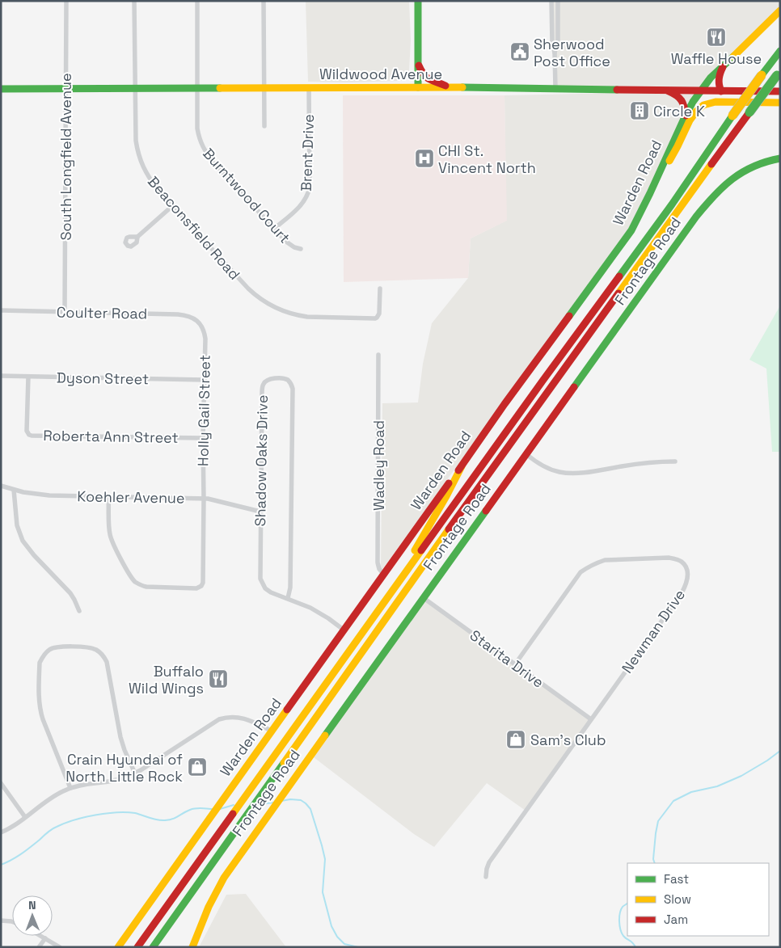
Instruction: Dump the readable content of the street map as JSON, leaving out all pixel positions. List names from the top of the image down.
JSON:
{
  "streets": {
    "main road": ["Wildwood Avenue", "Warden Road", "Frontage Road"],
    "street": [
      "Brent Drive",
      "South Longfield Avenue",
      "Burntwood Court",
      "Beaconsfield Road",
      "Coulter Road",
      "Dyson Street",
      "Holly Gail Street",
      "Roberta Ann Street",
      "Shadow Oaks Drive",
      "Wadley Road",
      "Koehler Avenue",
      "Newman Drive",
      "Starita Drive"
    ]
  },
  "crossings": [
    ["Wildwood Avenue", "Brent Drive"],
    ["Wildwood Avenue", "South Longfield Avenue"],
    ["Wildwood Avenue", "Warden Road"],
    ["Wildwood Avenue", "Burntwood Court"],
    ["Wildwood Avenue", "Beaconsfield Road"],
    ["Brent Drive", "Burntwood Court"],
    ["South Longfield Avenue", "Coulter Road"],
    ["Warden Road", "Shadow Oaks Drive"],
    ["Warden Road", "Wadley Road"],
    ["Frontage Road", "Starita Drive"],
    ["Coulter Road", "Holly Gail Street"],
    ["Dyson Street", "Holly Gail Street"],
    ["Dyson Street", "Roberta Ann Street"],
    ["Holly Gail Street", "Roberta Ann Street"],
    ["Holly Gail Street", "Koehler Avenue"],
    ["Shadow Oaks Drive", "Koehler Avenue"],
    ["Newman Drive", "Starita Drive"]
  ],
  "places": {
    "restaurant": ["Waffle House", "Buffalo Wild Wings"],
    "public building": ["Sherwood Post Office"],
    "building": ["Circle K"],
    "hospital": ["CHI St. Vincent North"],
    "shop": ["Sam's Club", "Crain Hyundai of North Little Rock"]
  },
  "legend": ["Fast", "Slow", "Jam"],
  "north": "top"
}
